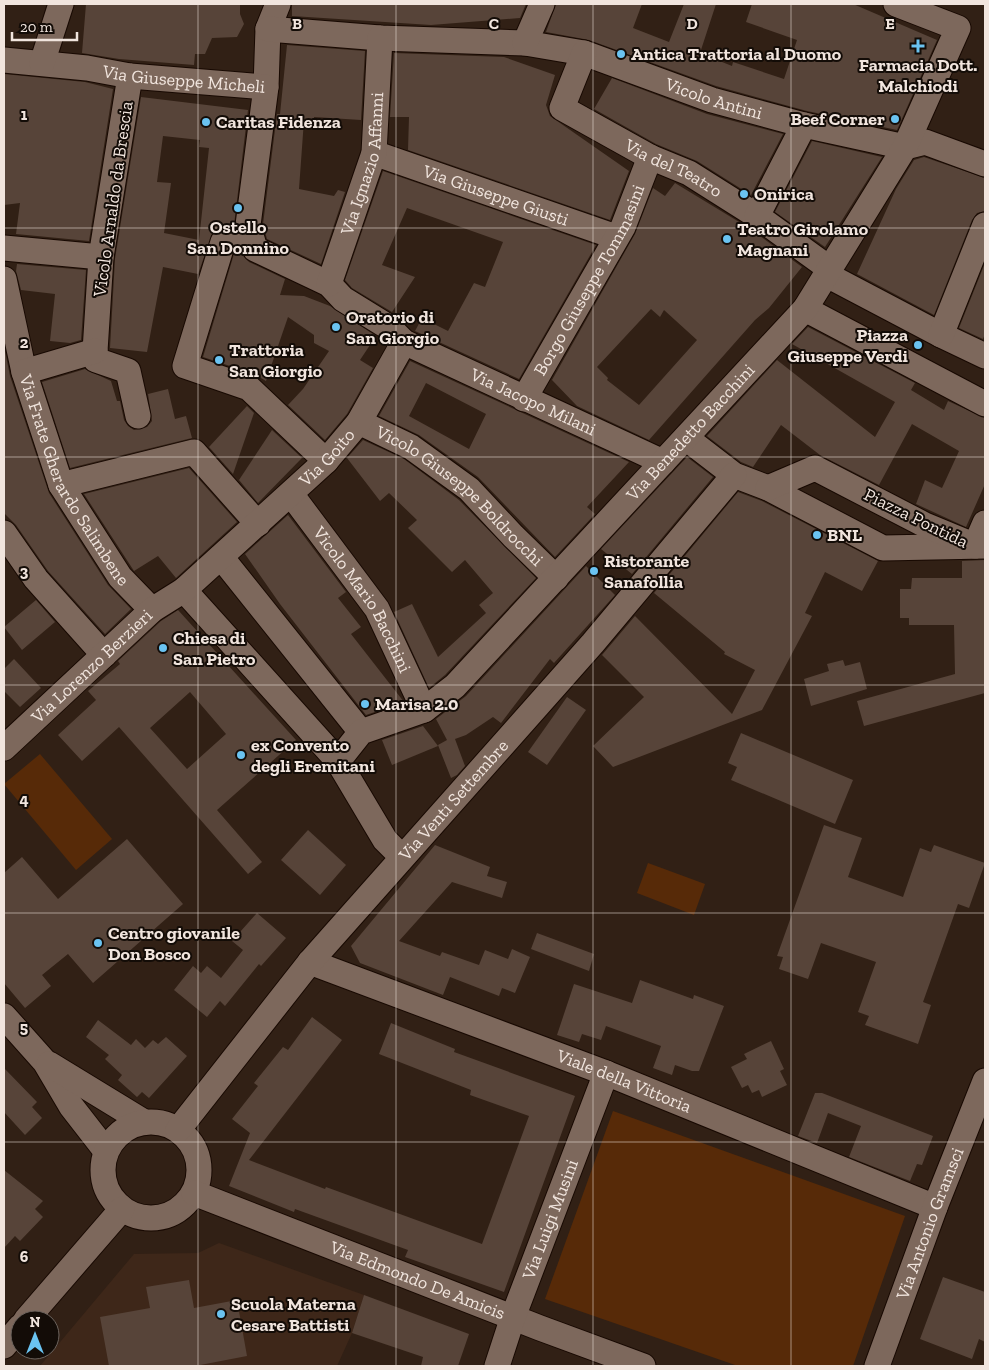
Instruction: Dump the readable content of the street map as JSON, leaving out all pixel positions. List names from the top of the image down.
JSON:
{
  "streets": {
    "street": [
      "Via Giuseppe Micheli",
      "Vicolo Antini",
      "Via Ignazio Affanni",
      "Via del Teatro",
      "Via Giuseppe Giusti",
      "Vicolo Arnaldo da Brescia",
      "Borgo Giuseppe Tommasini",
      "Via Jacopo Milani",
      "Via Benedetto Bacchini",
      "Via Goito",
      "Via Frate Gherardo Salimbene",
      "Vicolo Giuseppe Boldrocchi",
      "Piazza Pontida",
      "Vicolo Mario Bacchini",
      "Via Lorenzo Berzieri",
      "Via Venti Settembre",
      "Viale della Vittoria",
      "Via Luigi Musini",
      "Via Antonio Gramsci",
      "Via Edmondo De Amicis"
    ]
  },
  "crossings": [
    ["Via Giuseppe Micheli", "Vicolo Arnaldo da Brescia"],
    ["Vicolo Antini", "Via del Teatro"],
    ["Vicolo Antini", "Via Benedetto Bacchini"],
    ["Via Ignazio Affanni", "Via Giuseppe Giusti"],
    ["Via Ignazio Affanni", "Via Jacopo Milani"],
    ["Via del Teatro", "Borgo Giuseppe Tommasini"],
    ["Via del Teatro", "Via Benedetto Bacchini"],
    ["Via Giuseppe Giusti", "Borgo Giuseppe Tommasini"],
    ["Borgo Giuseppe Tommasini", "Via Jacopo Milani"],
    ["Via Jacopo Milani", "Via Benedetto Bacchini"],
    ["Via Jacopo Milani", "Via Goito"],
    ["Via Benedetto Bacchini", "Vicolo Giuseppe Boldrocchi"],
    ["Via Benedetto Bacchini", "Piazza Pontida"],
    ["Via Benedetto Bacchini", "Vicolo Mario Bacchini"],
    ["Via Goito", "Vicolo Giuseppe Boldrocchi"],
    ["Via Goito", "Vicolo Mario Bacchini"],
    ["Via Goito", "Via Lorenzo Berzieri"],
    ["Via Frate Gherardo Salimbene", "Via Lorenzo Berzieri"],
    ["Piazza Pontida", "Via Venti Settembre"],
    ["Via Venti Settembre", "Viale della Vittoria"],
    ["Via Venti Settembre", "Via Edmondo De Amicis"],
    ["Viale della Vittoria", "Via Luigi Musini"],
    ["Viale della Vittoria", "Via Antonio Gramsci"],
    ["Via Luigi Musini", "Via Edmondo De Amicis"]
  ],
  "places": {
    "health": ["Farmacia Dott. Malchiodi"],
    "other": [
      "Antica Trattoria al Duomo",
      "Beef Corner",
      "Caritas Fidenza",
      "Onirica",
      "Ostello San Donnino",
      "Teatro Girolamo Magnani",
      "Oratorio di San Giorgio",
      "Piazza Giuseppe Verdi",
      "Trattoria San Giorgio",
      "BNL",
      "Ristorante Sanafollia",
      "Chiesa di San Pietro",
      "Marisa 2.0",
      "ex Convento degli Eremitani",
      "Centro giovanile Don Bosco",
      "Scuola Materna Cesare Battisti"
    ]
  },
  "scale_bar": "20 m",
  "north": "top",
  "grid": {
    "columns": [
      "B",
      "C",
      "D",
      "E"
    ],
    "rows": [
      "1",
      "2",
      "3",
      "4",
      "5",
      "6"
    ]
  }
}
